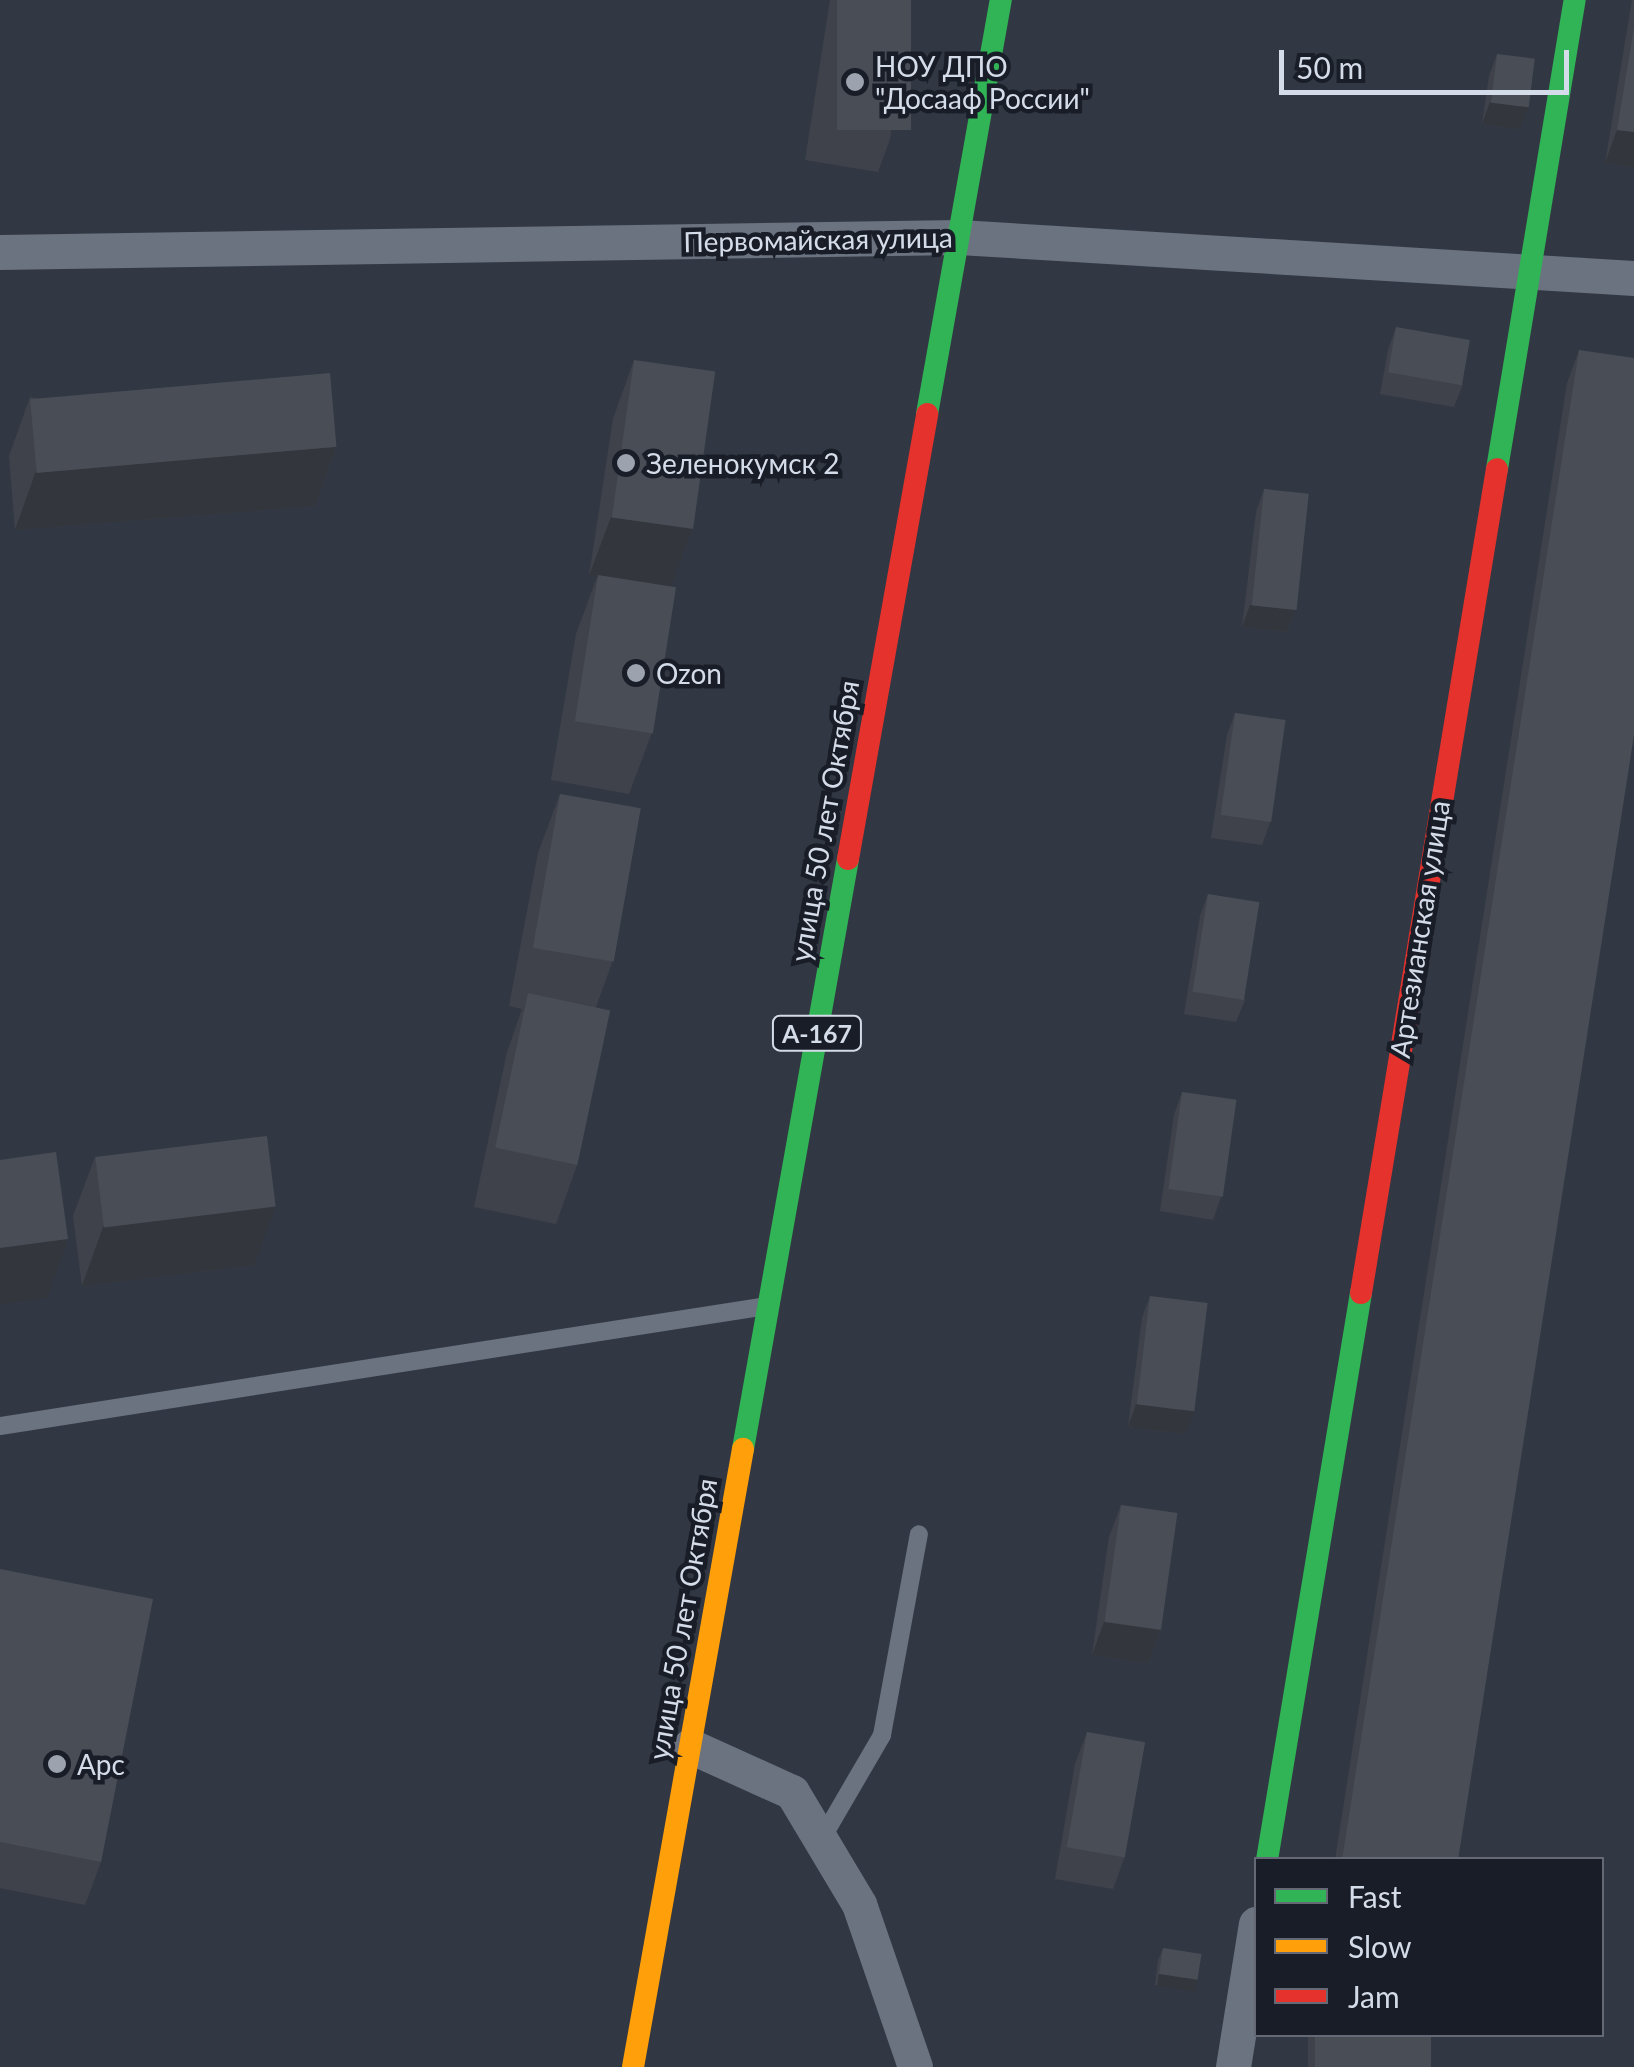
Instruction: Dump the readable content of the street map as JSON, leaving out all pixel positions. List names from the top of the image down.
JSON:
{
  "streets": {
    "main road": ["улица 50 лет Октября", "Артезианская улица", "А-167"],
    "street": ["Первомайская улица"]
  },
  "crossings": [
    ["Первомайская улица", "улица 50 лет Октября"],
    ["Первомайская улица", "Артезианская улица"]
  ],
  "places": [
    "НОУ ДПО \"Досааф России\"",
    "Зеленокумск 2",
    "Ozon",
    "Арс"
  ],
  "legend": ["Fast", "Slow", "Jam"],
  "scale_bar": "50 m"
}
